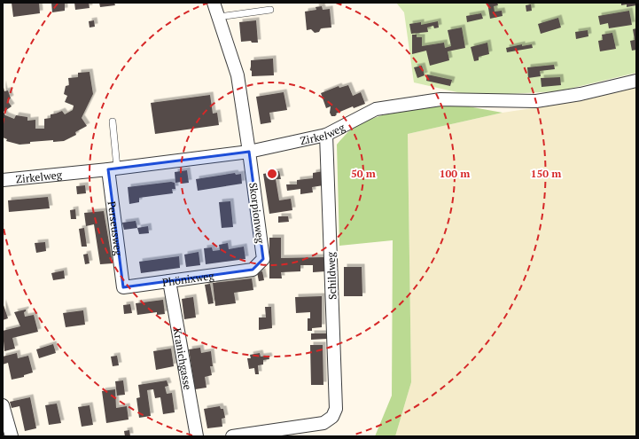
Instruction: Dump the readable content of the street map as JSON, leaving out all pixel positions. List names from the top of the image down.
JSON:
{
  "streets": {
    "street": [
      "Zirkelweg",
      "Skorpionweg",
      "Perseusweg",
      "Schildweg",
      "Phönixweg",
      "Kranichgasse"
    ]
  },
  "crossings": [
    ["Zirkelweg", "Skorpionweg"],
    ["Zirkelweg", "Perseusweg"],
    ["Zirkelweg", "Schildweg"],
    ["Skorpionweg", "Phönixweg"],
    ["Perseusweg", "Phönixweg"],
    ["Phönixweg", "Kranichgasse"]
  ],
  "rings": ["50 m", "100 m", "150 m"]
}
